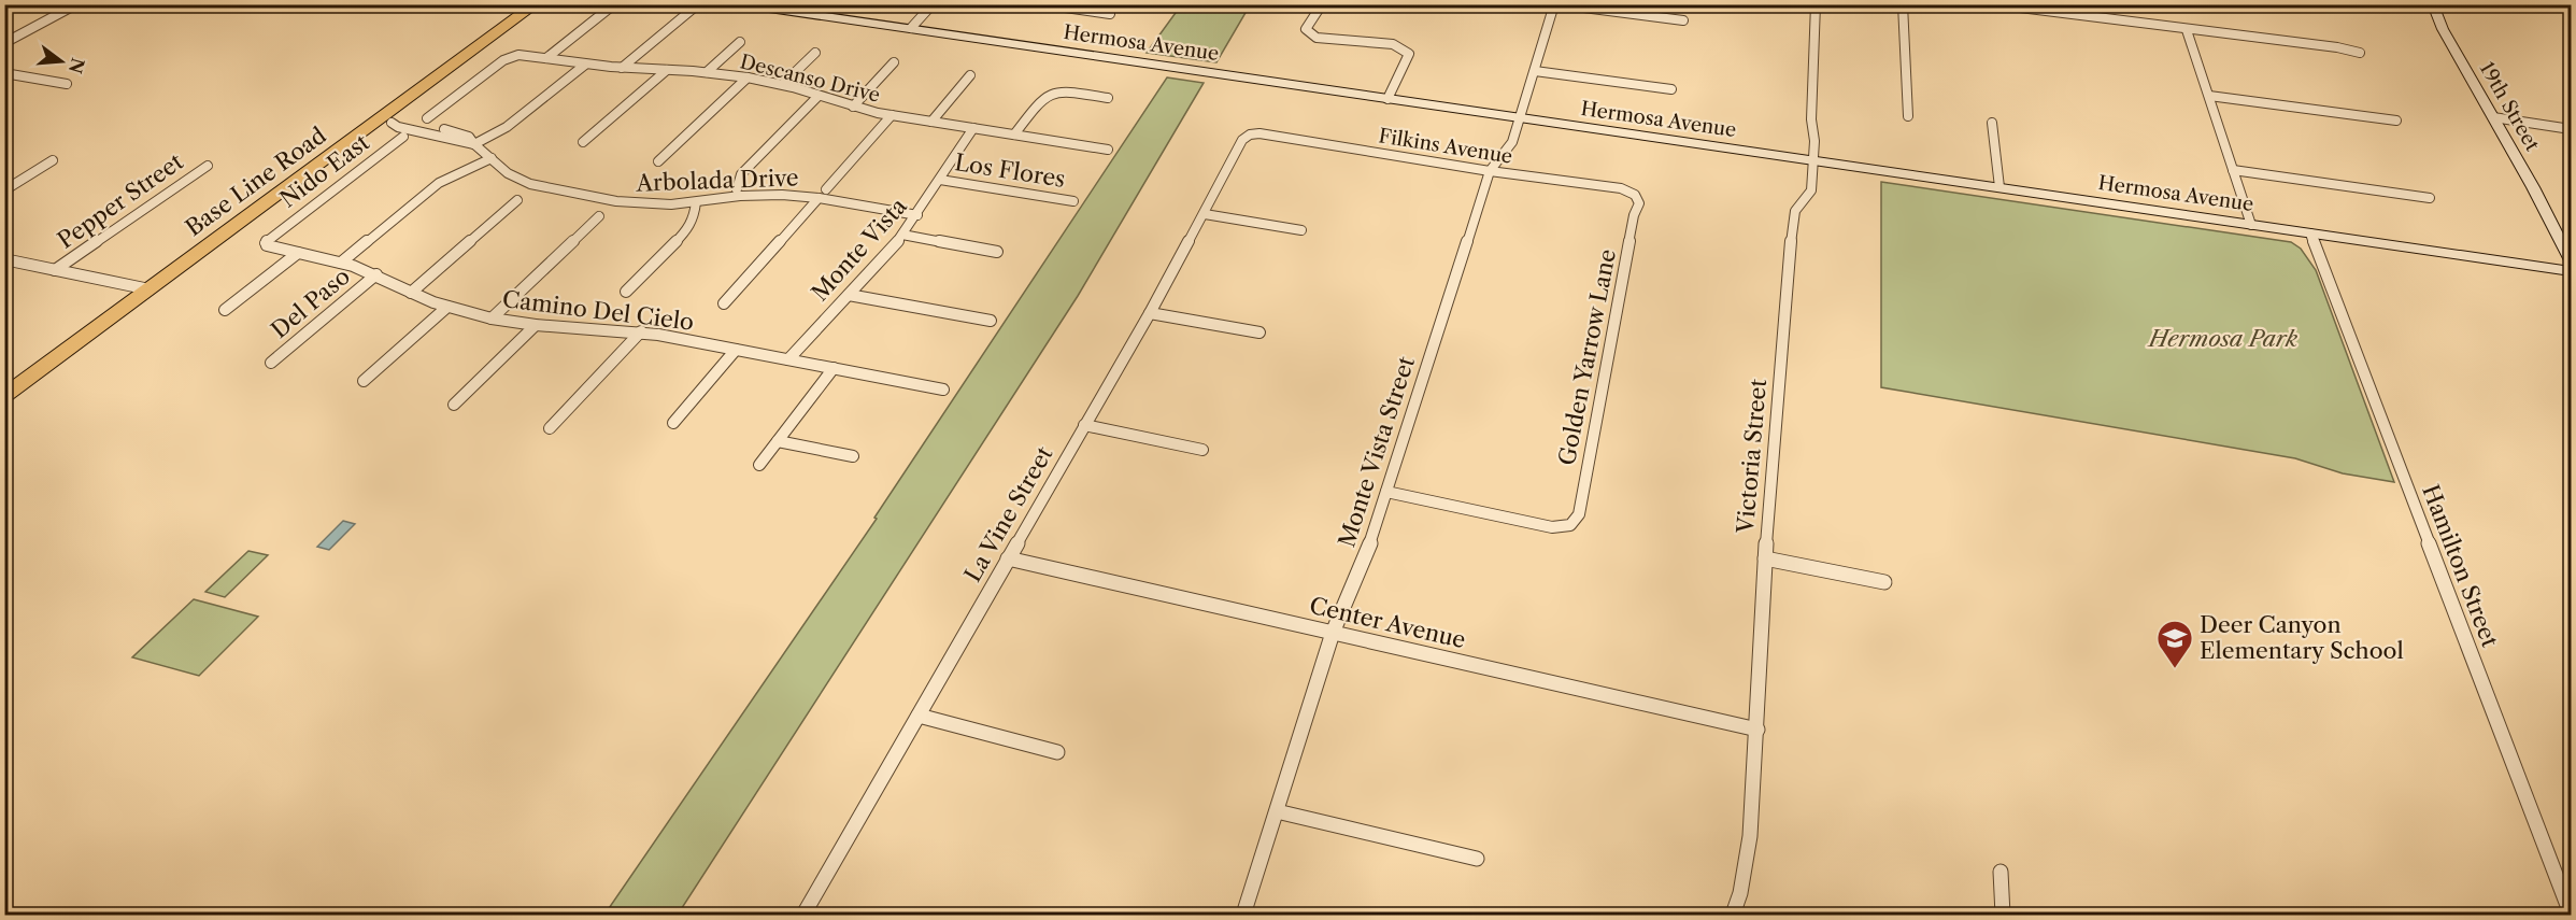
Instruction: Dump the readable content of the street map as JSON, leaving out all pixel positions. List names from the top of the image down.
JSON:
{
  "streets": {
    "main road": ["Base Line Road"],
    "street": [
      "Hermosa Avenue",
      "Descanso Drive",
      "19th Street",
      "Filkins Avenue",
      "Nido East",
      "Los Flores",
      "Arbolada Drive",
      "Pepper Street",
      "Monte Vista",
      "Del Paso",
      "Camino Del Cielo",
      "Golden Yarrow Lane",
      "Monte Vista Street",
      "Victoria Street",
      "La Vine Street",
      "Hamilton Street",
      "Center Avenue"
    ]
  },
  "crossings": [
    ["Hermosa Avenue", "Monte Vista Street"],
    ["Hermosa Avenue", "Victoria Street"],
    ["Hermosa Avenue", "Hamilton Street"],
    ["Descanso Drive", "Monte Vista"],
    ["Filkins Avenue", "Golden Yarrow Lane"],
    ["Filkins Avenue", "Monte Vista Street"],
    ["Filkins Avenue", "La Vine Street"],
    ["Nido East", "Camino Del Cielo"],
    ["Los Flores", "Monte Vista"],
    ["Arbolada Drive", "Base Line Road"],
    ["Arbolada Drive", "Monte Vista"],
    ["Monte Vista", "Camino Del Cielo"],
    ["Del Paso", "Camino Del Cielo"],
    ["Golden Yarrow Lane", "Monte Vista Street"],
    ["Monte Vista Street", "Center Avenue"],
    ["Victoria Street", "Center Avenue"],
    ["La Vine Street", "Center Avenue"]
  ],
  "parks": ["Hermosa Park"],
  "places": {
    "school or university": ["Deer Canyon Elementary School"]
  },
  "north": "right"
}
